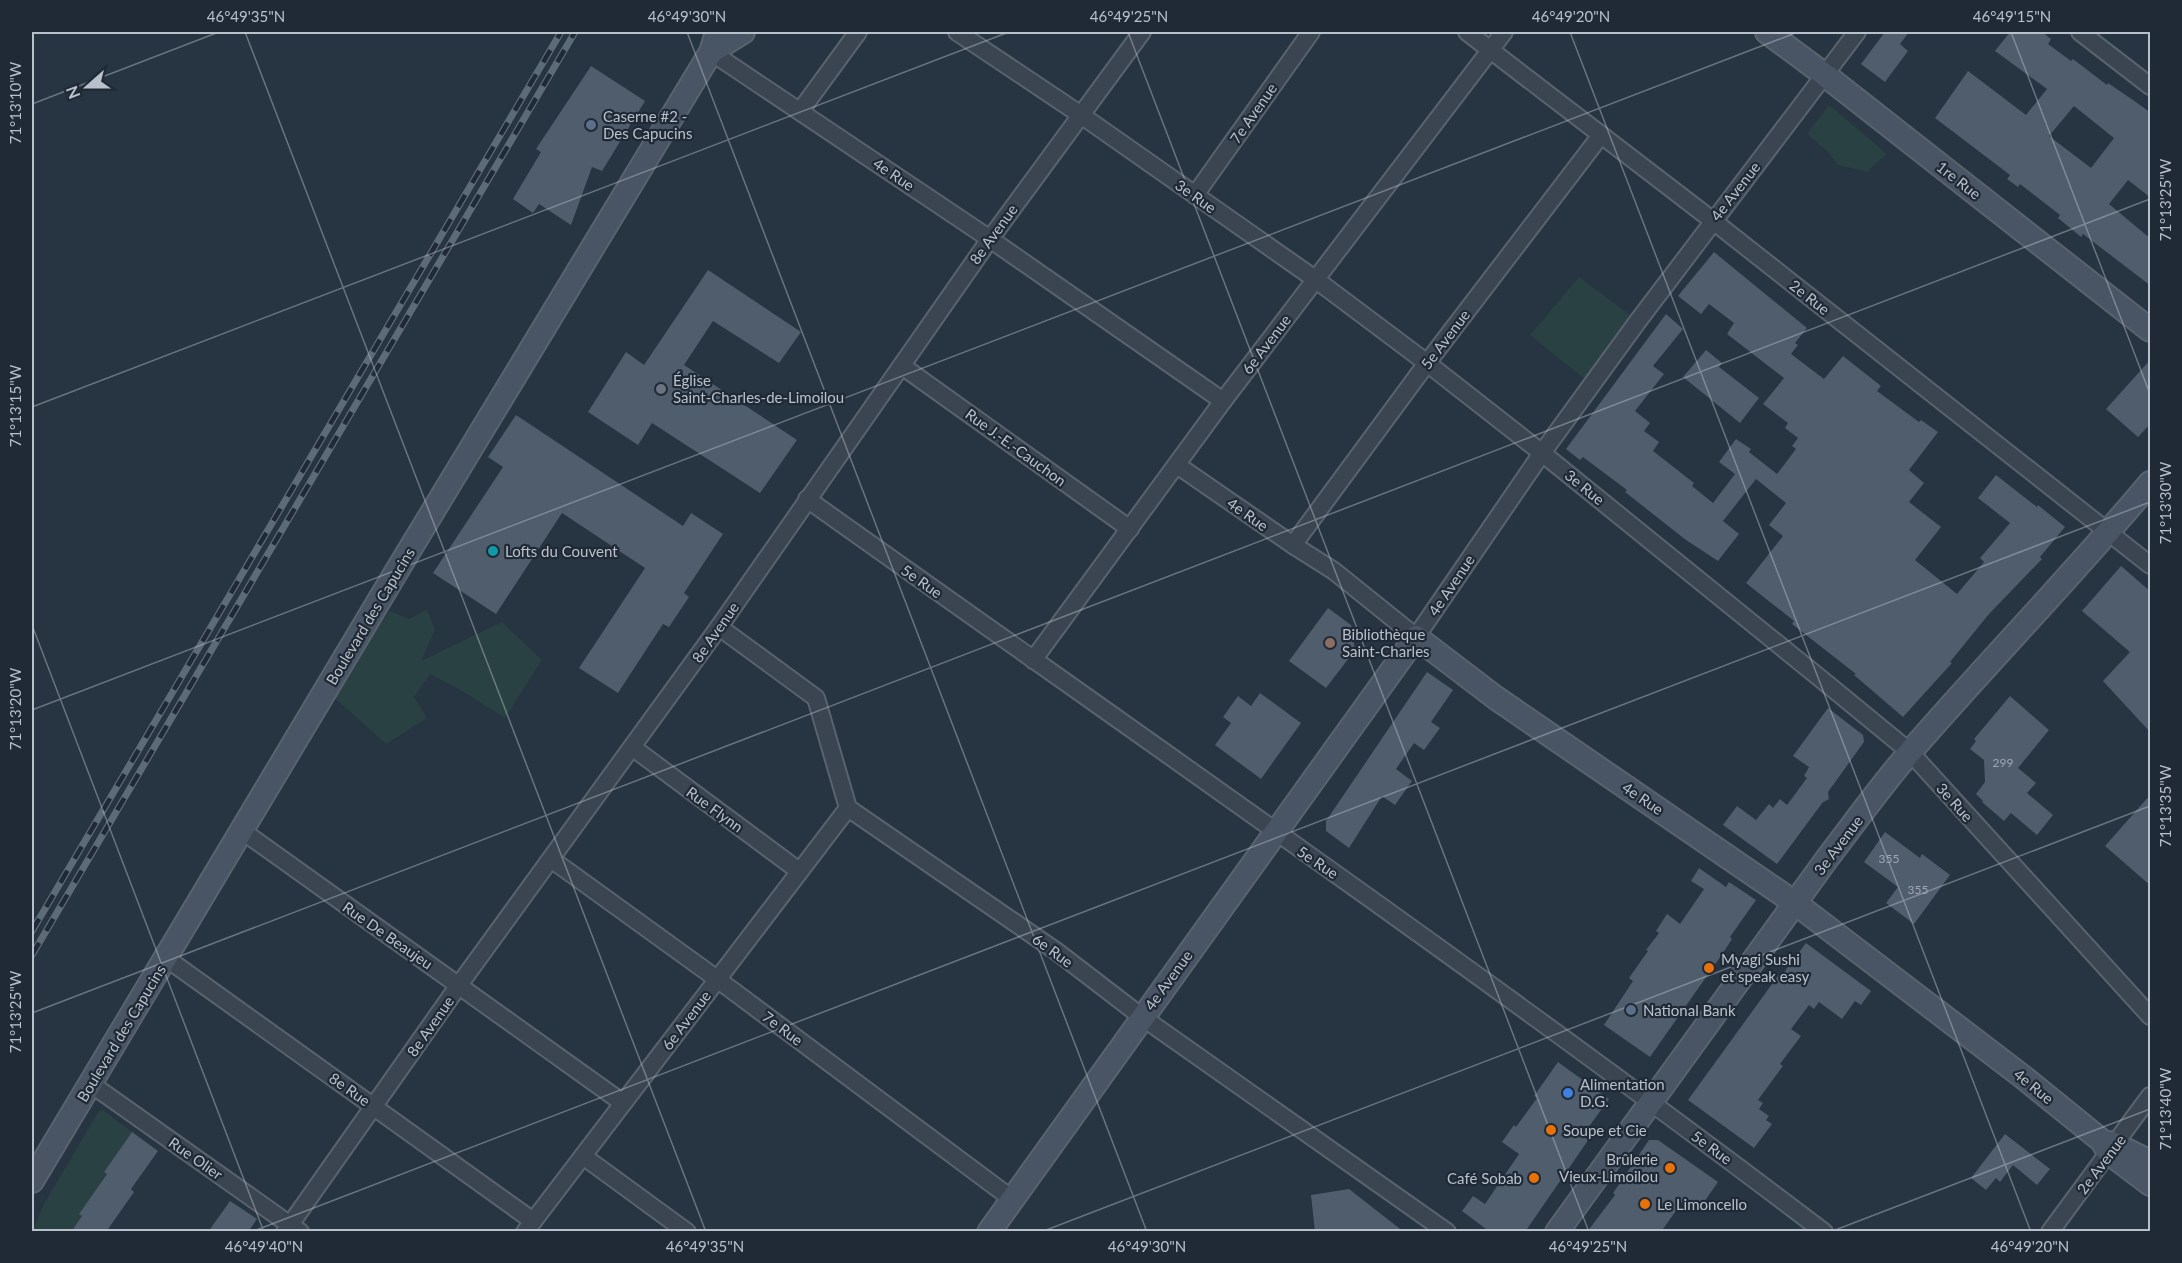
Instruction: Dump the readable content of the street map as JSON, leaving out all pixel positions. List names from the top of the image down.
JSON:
{
  "streets": {
    "main road": [
      "4e Rue",
      "1re Rue",
      "4e Avenue",
      "Boulevard des Capucins",
      "3e Avenue"
    ],
    "street": [
      "7e Avenue",
      "3e Rue",
      "8e Avenue",
      "2e Rue",
      "5e Avenue",
      "6e Avenue",
      "Rue J.-E.-Cauchon",
      "5e Rue",
      "Rue Flynn",
      "Rue De Beaujeu",
      "6e Rue",
      "7e Rue",
      "8e Rue",
      "Rue Olier",
      "2e Avenue"
    ]
  },
  "crossings": [
    ["7e Avenue", "3e Rue"],
    ["4e Rue", "4e Avenue"],
    ["4e Rue", "8e Avenue"],
    ["4e Rue", "5e Avenue"],
    ["4e Rue", "6e Avenue"],
    ["4e Rue", "Boulevard des Capucins"],
    ["4e Rue", "3e Avenue"],
    ["4e Rue", "2e Avenue"],
    ["1re Rue", "4e Avenue"],
    ["4e Avenue", "3e Rue"],
    ["4e Avenue", "2e Rue"],
    ["4e Avenue", "5e Rue"],
    ["4e Avenue", "6e Rue"],
    ["4e Avenue", "7e Rue"],
    ["3e Rue", "8e Avenue"],
    ["3e Rue", "5e Avenue"],
    ["3e Rue", "6e Avenue"],
    ["3e Rue", "3e Avenue"],
    ["8e Avenue", "Rue J.-E.-Cauchon"],
    ["8e Avenue", "5e Rue"],
    ["8e Avenue", "Rue Flynn"],
    ["8e Avenue", "Rue De Beaujeu"],
    ["8e Avenue", "7e Rue"],
    ["8e Avenue", "8e Rue"],
    ["8e Avenue", "Rue Olier"],
    ["2e Rue", "5e Avenue"],
    ["2e Rue", "6e Avenue"],
    ["2e Rue", "3e Avenue"],
    ["6e Avenue", "Rue J.-E.-Cauchon"],
    ["6e Avenue", "5e Rue"],
    ["6e Avenue", "Rue Flynn"],
    ["6e Avenue", "Rue De Beaujeu"],
    ["6e Avenue", "6e Rue"],
    ["6e Avenue", "7e Rue"],
    ["6e Avenue", "8e Rue"],
    ["5e Rue", "3e Avenue"],
    ["Boulevard des Capucins", "Rue De Beaujeu"],
    ["Boulevard des Capucins", "8e Rue"],
    ["Boulevard des Capucins", "Rue Olier"]
  ],
  "places": [
    "Caserne #2 - Des Capucins",
    "Église Saint-Charles-de-Limoilou",
    "Lofts du Couvent",
    "Bibliothèque Saint-Charles",
    "Myagi Sushi et speak easy",
    "National Bank",
    "Alimentation D.G.",
    "Soupe et Cie",
    "Brûlerie Vieux-Limoilou",
    "Café Sobab",
    "Le Limoncello"
  ],
  "house_numbers": ["299", "355", "355"],
  "north": "left",
  "coordinates": [
    "46°49'35\"N",
    "46°49'30\"N",
    "46°49'25\"N",
    "46°49'20\"N",
    "46°49'15\"N",
    "71°13'10\"W",
    "71°13'25\"W",
    "71°13'15\"W",
    "71°13'30\"W",
    "71°13'20\"W",
    "71°13'35\"W",
    "71°13'40\"W",
    "46°49'40\"N"
  ]
}
